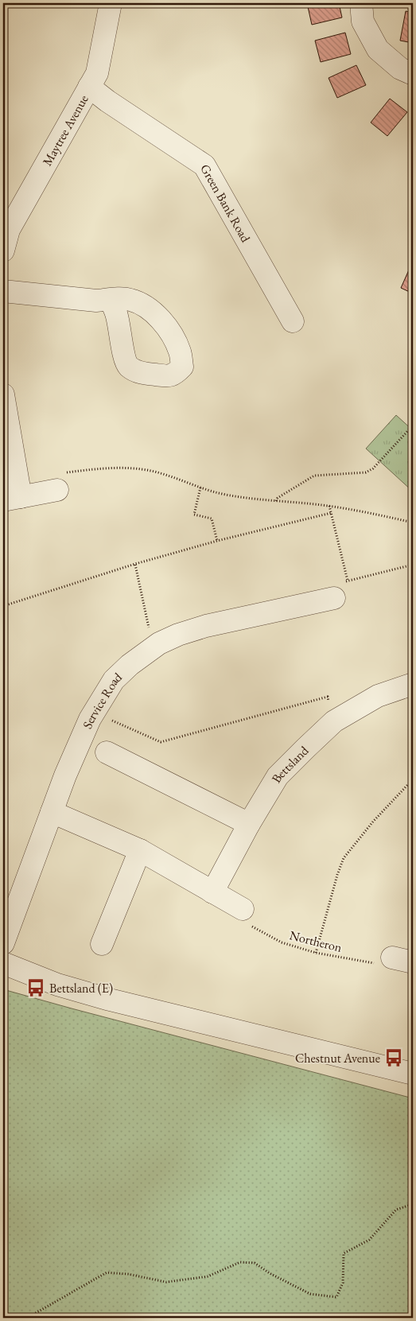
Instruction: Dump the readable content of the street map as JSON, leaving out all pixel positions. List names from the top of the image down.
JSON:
{
  "streets": {
    "street": [
      "Maytree Avenue",
      "Green Bank Road",
      "Service Road",
      "Bettsland"
    ],
    "path": ["Northeron"]
  },
  "crossings": [
    ["Maytree Avenue", "Green Bank Road"]
  ],
  "places": {
    "bus stop": ["Bettsland (E)", "Chestnut Avenue"]
  }
}
